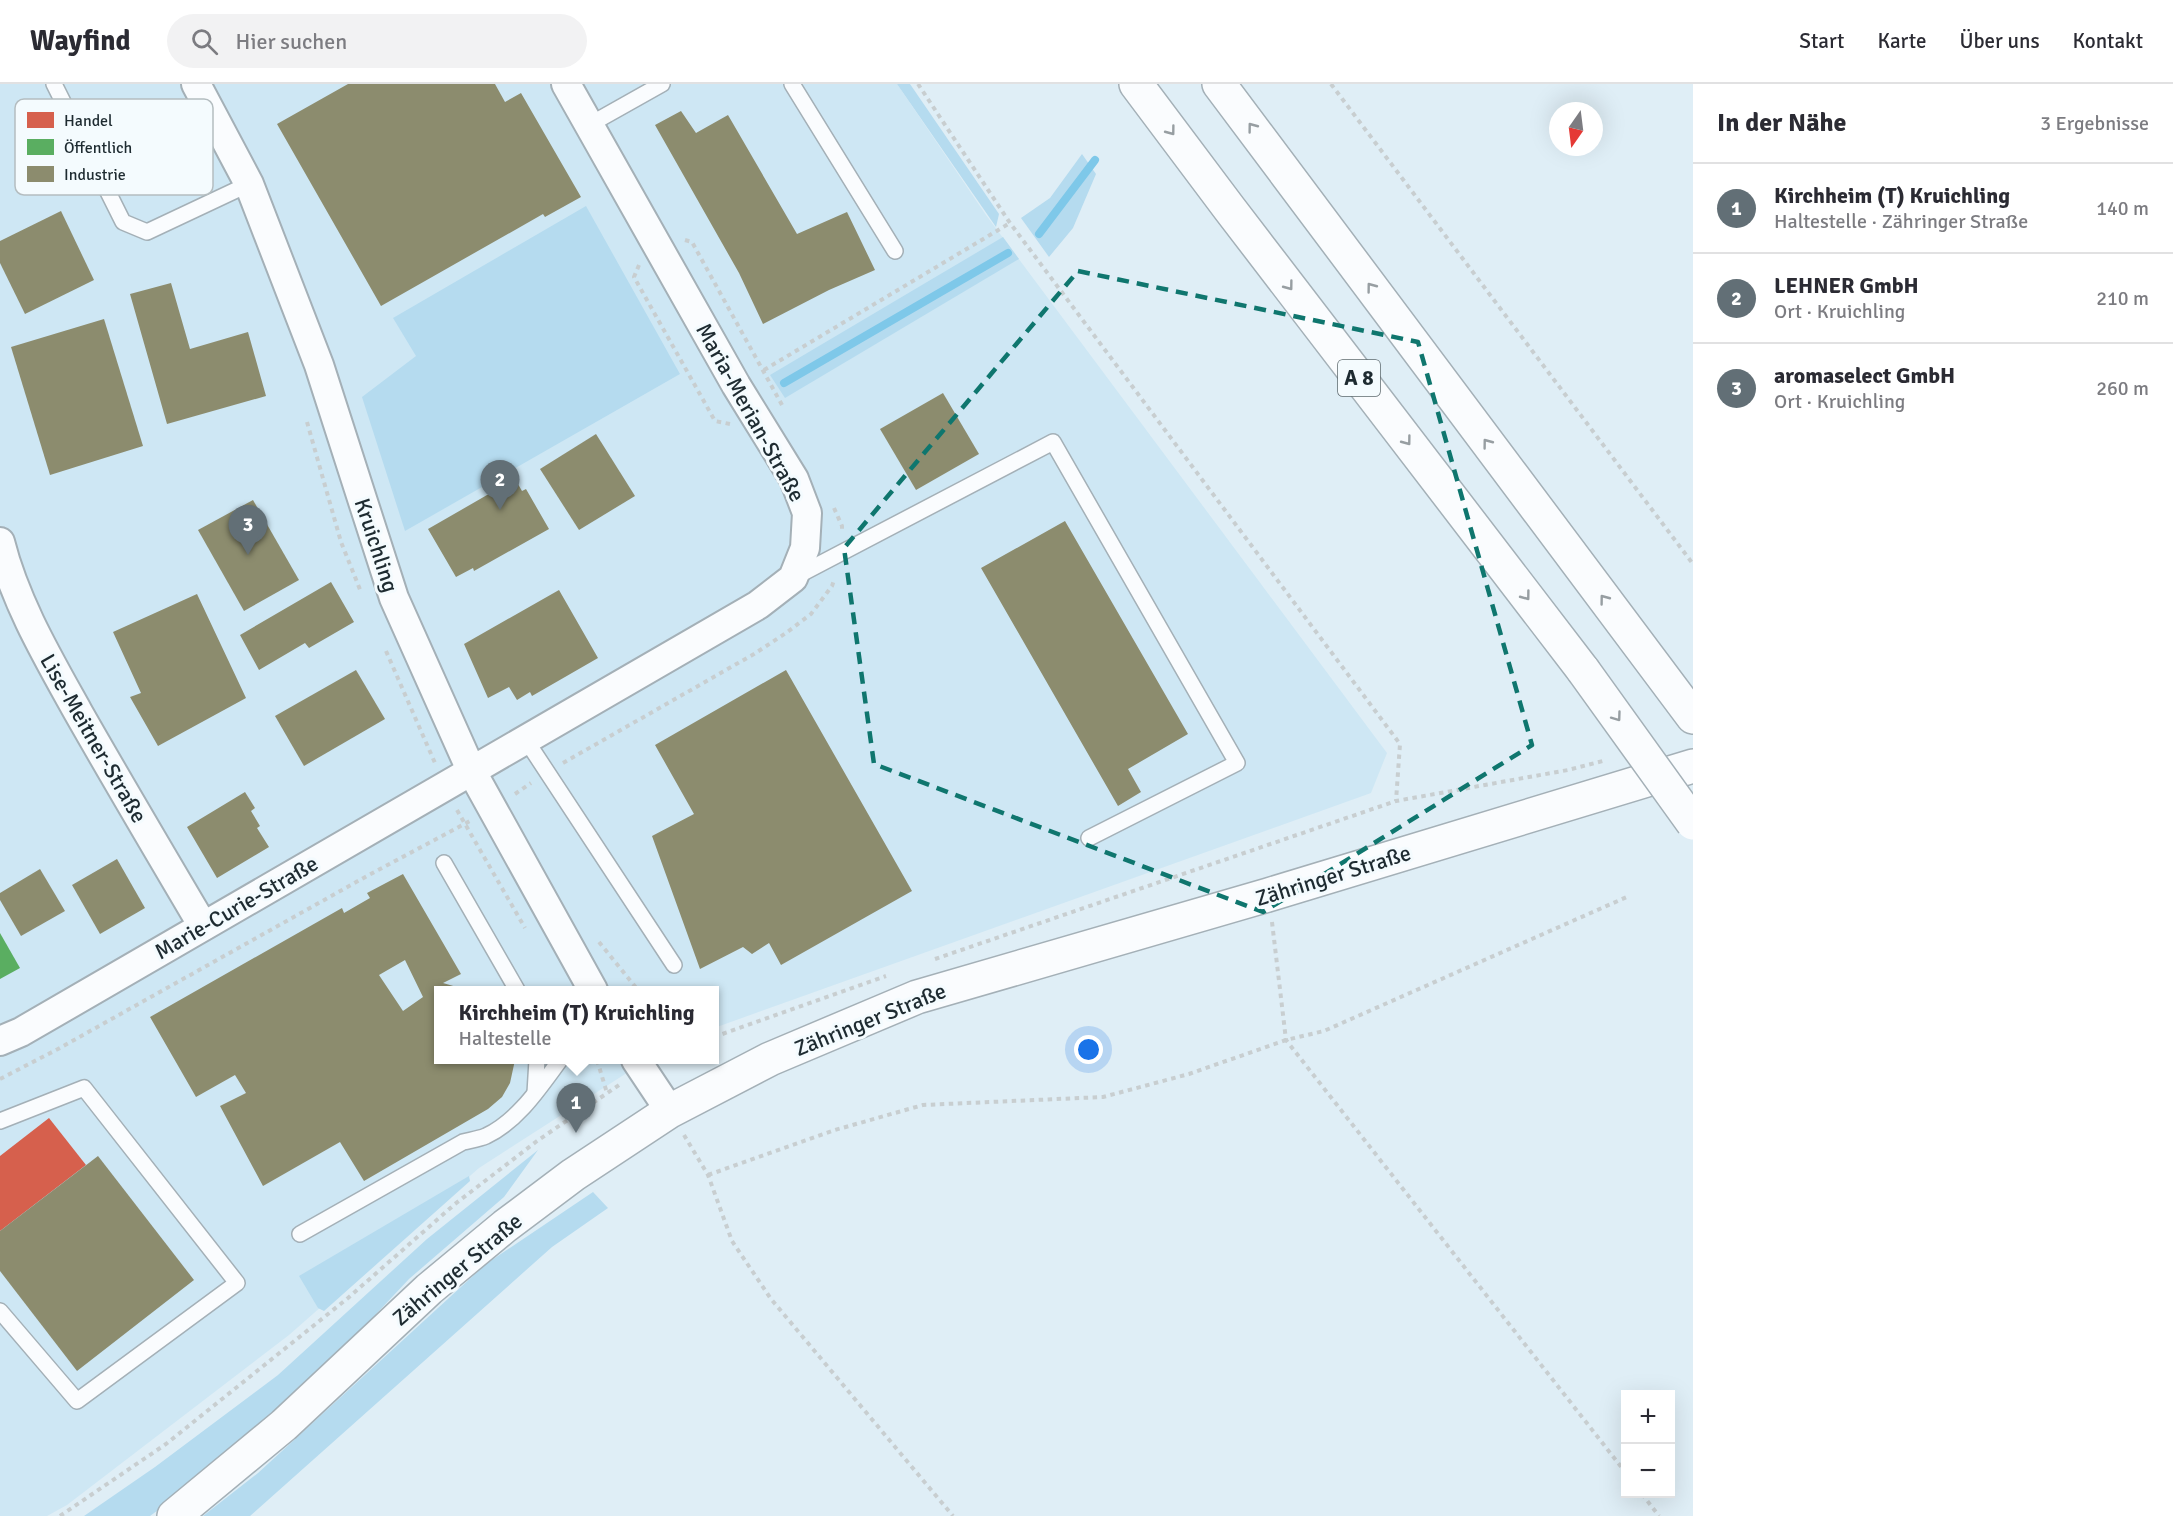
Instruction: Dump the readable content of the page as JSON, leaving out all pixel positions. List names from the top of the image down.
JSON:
{
  "streets": {
    "main road": ["A 8", "Zähringer Straße"],
    "street": [
      "Maria-Merian-Straße",
      "Kruichling",
      "Lise-Meitner-Straße",
      "Marie-Curie-Straße"
    ]
  },
  "crossings": [
    ["Kruichling", "Marie-Curie-Straße"],
    ["Lise-Meitner-Straße", "Marie-Curie-Straße"]
  ],
  "legend": ["Handel", "Öffentlich", "Industrie"],
  "north": "bottom",
  "page": {
    "header": "Wayfind",
    "search": "Hier suchen",
    "nav": [
      "Start",
      "Karte",
      "Über uns",
      "Kontakt"
    ],
    "heading": ["In der Nähe", "3 Ergebnisse"],
    "list": [
      {
        "mark": "1",
        "name": "Kirchheim (T) Kruichling",
        "note": "Haltestelle · Zähringer Straße",
        "value": "140 m"
      },
      {
        "mark": "2",
        "name": "LEHNER GmbH",
        "note": "Ort · Kruichling",
        "value": "210 m"
      },
      {
        "mark": "3",
        "name": "aromaselect GmbH",
        "note": "Ort · Kruichling",
        "value": "260 m"
      }
    ],
    "pins": ["2", "3", "1"],
    "popup": ["Kirchheim (T) Kruichling", "Haltestelle"],
    "map_buttons": ["+", "−"]
  }
}
